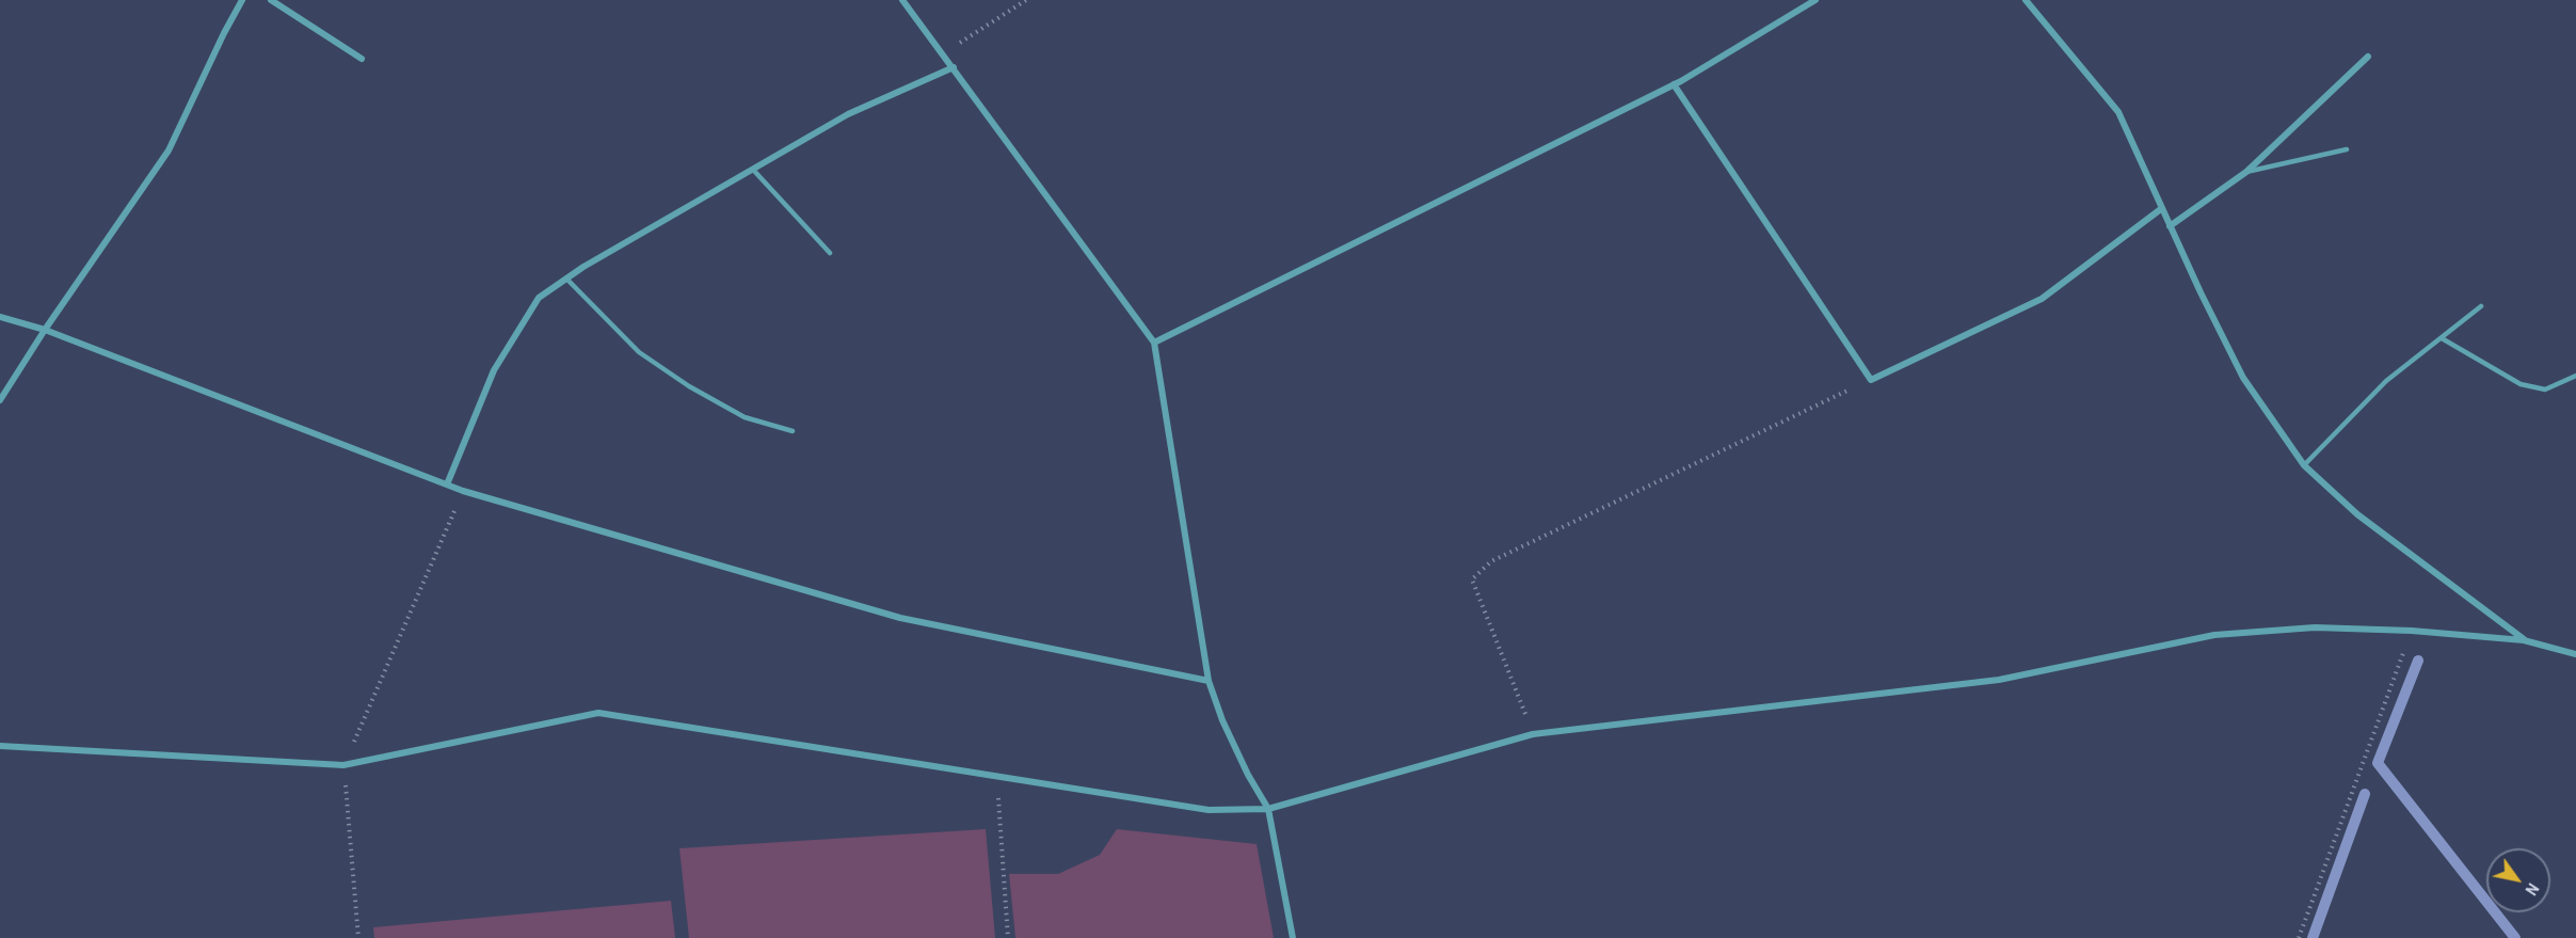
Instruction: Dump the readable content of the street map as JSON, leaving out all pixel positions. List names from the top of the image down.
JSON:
{
  "north": "bottom right"
}
